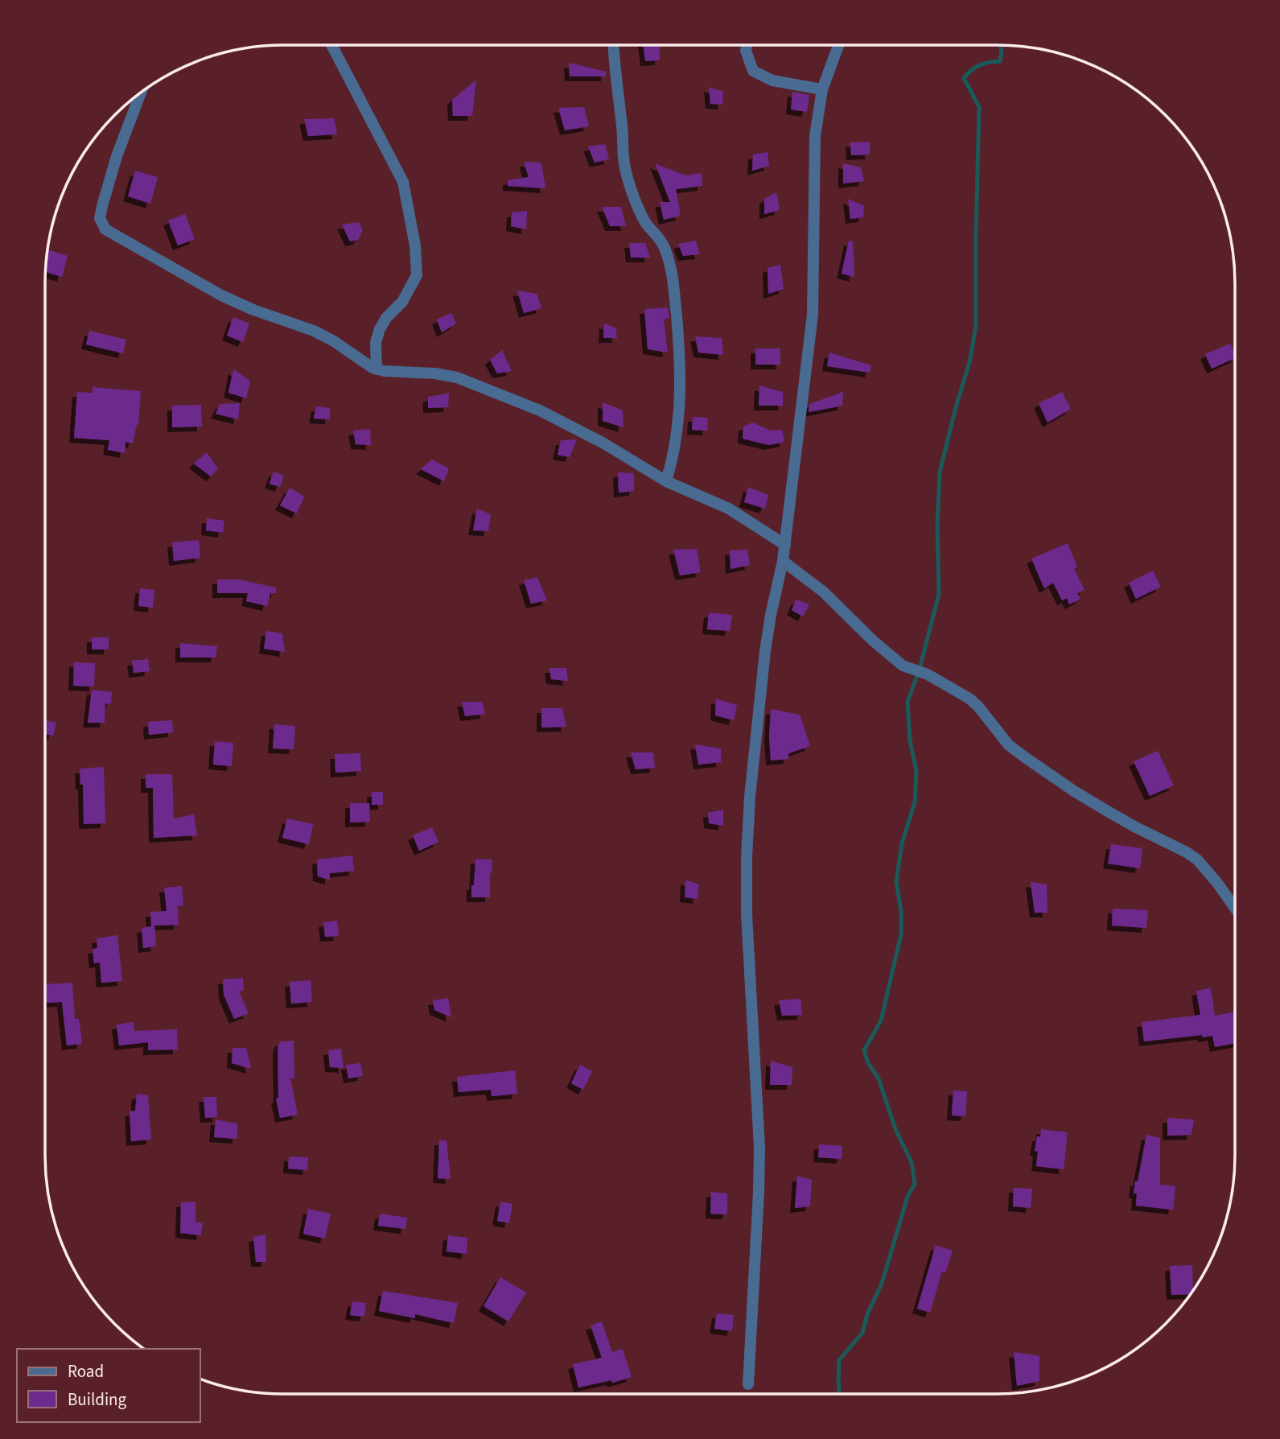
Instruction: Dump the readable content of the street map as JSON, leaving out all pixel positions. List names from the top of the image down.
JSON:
{
  "legend": ["Road", "Building"]
}
